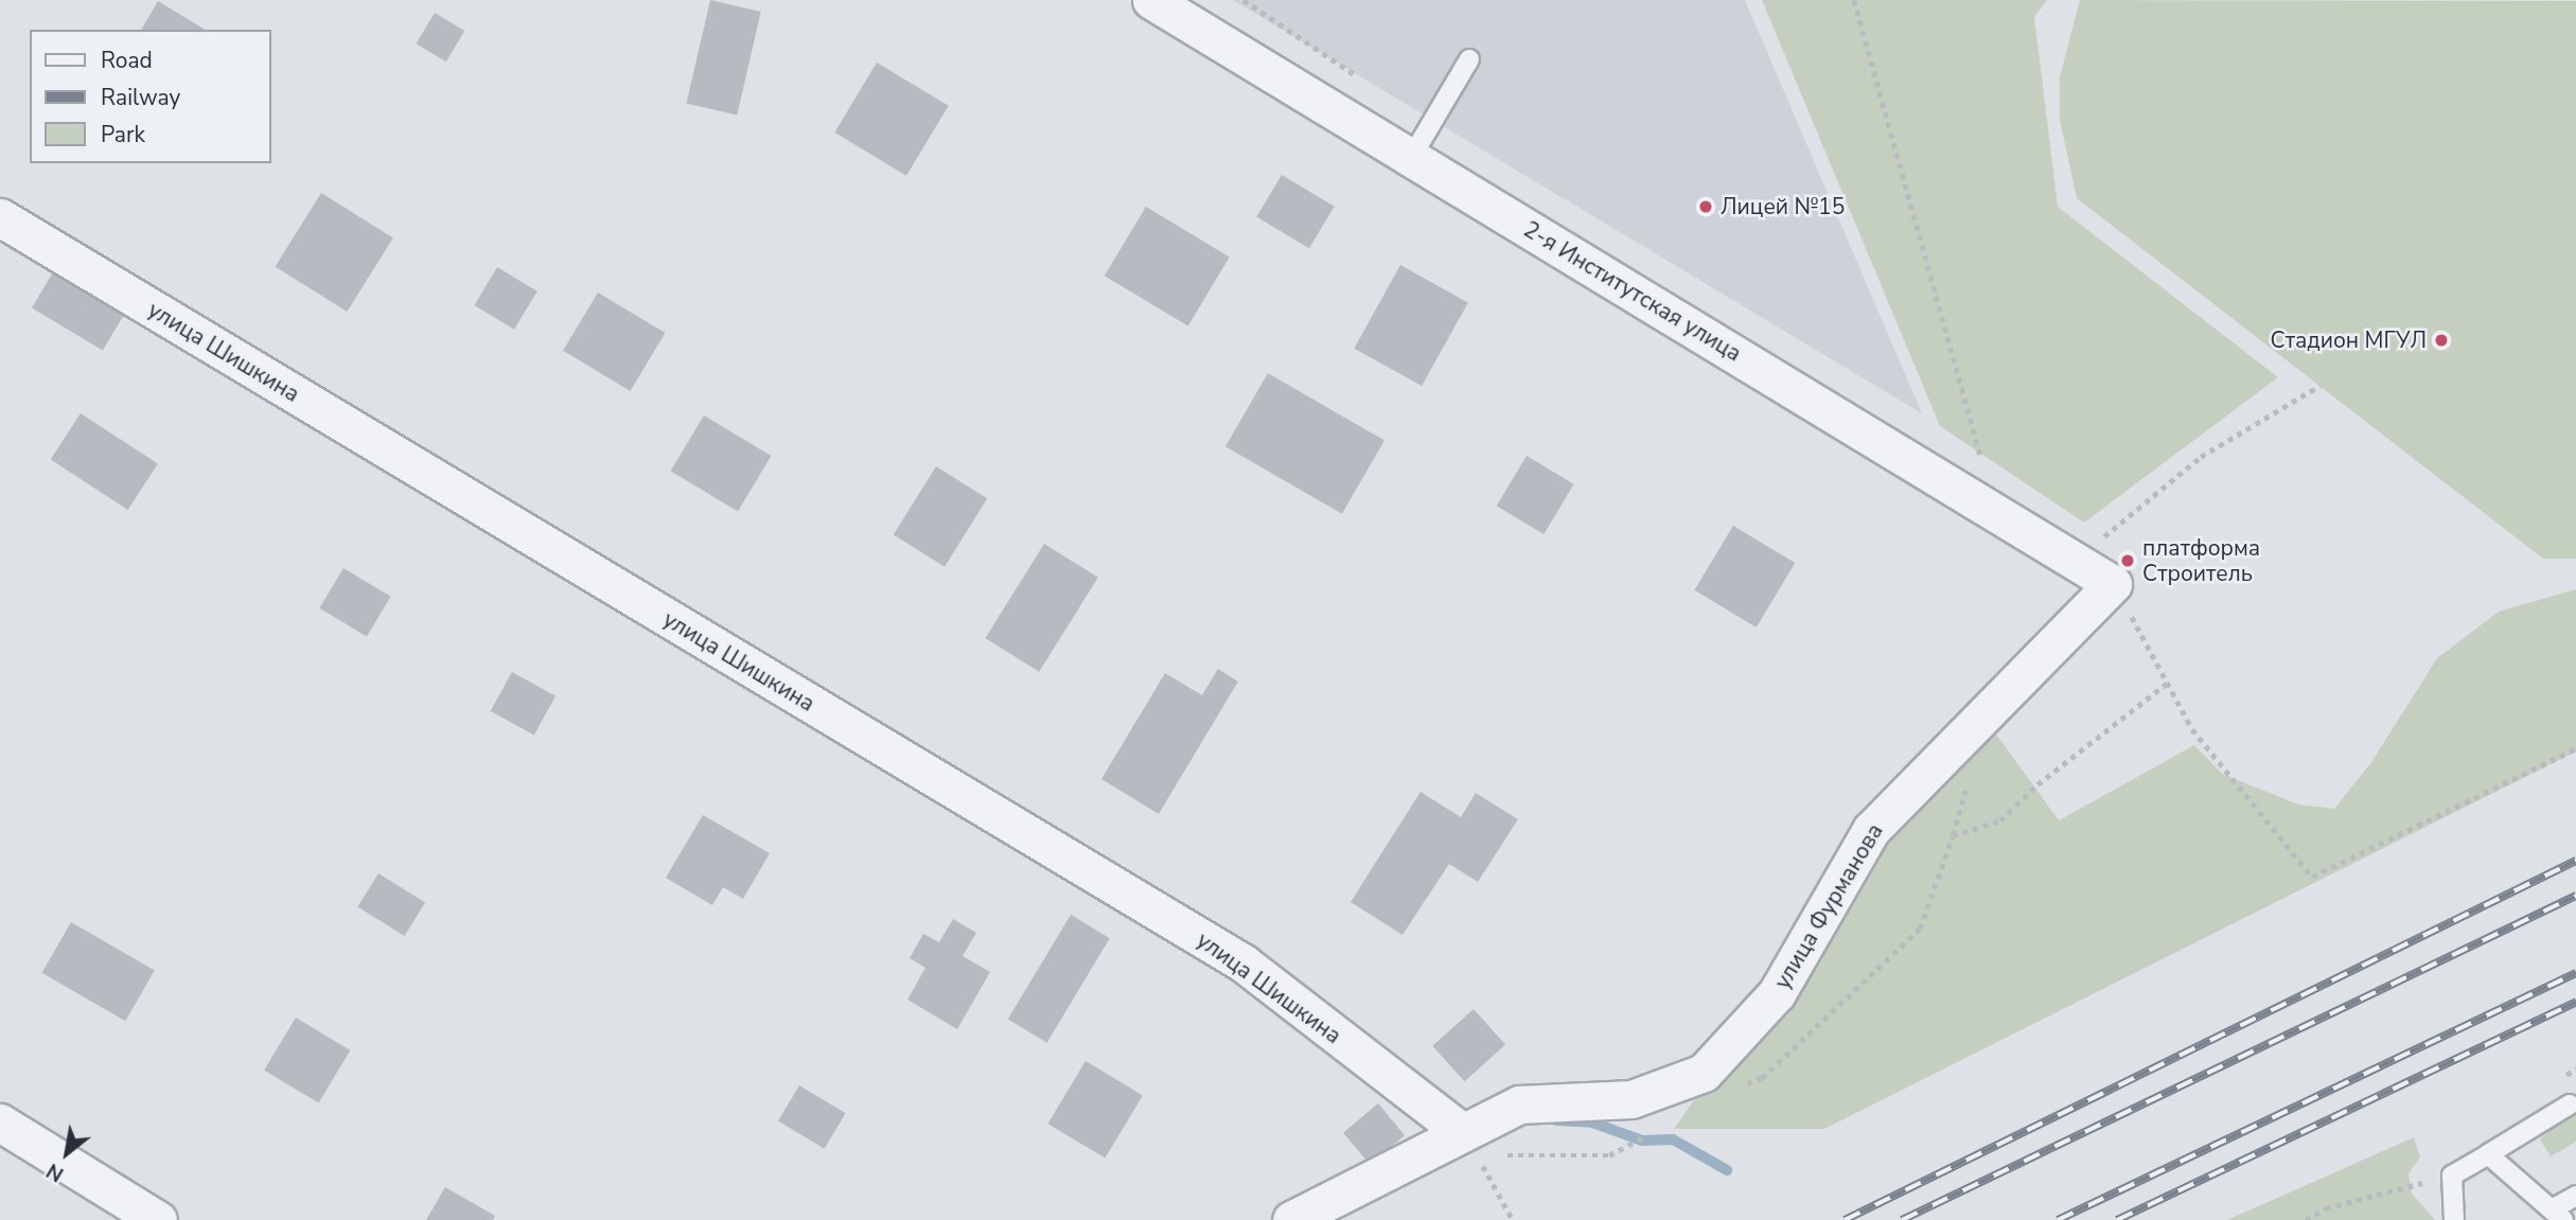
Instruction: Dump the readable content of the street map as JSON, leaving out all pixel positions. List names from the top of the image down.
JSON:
{
  "streets": {
    "street": ["2-я Институтская улица", "улица Шишкина", "улица Фурманова"]
  },
  "crossings": [
    ["2-я Институтская улица", "улица Фурманова"],
    ["улица Шишкина", "улица Фурманова"]
  ],
  "places": ["Лицей №15", "Стадион МГУЛ", "платформа Строитель"],
  "legend": ["Road", "Railway", "Park"],
  "north": "bottom left"
}
